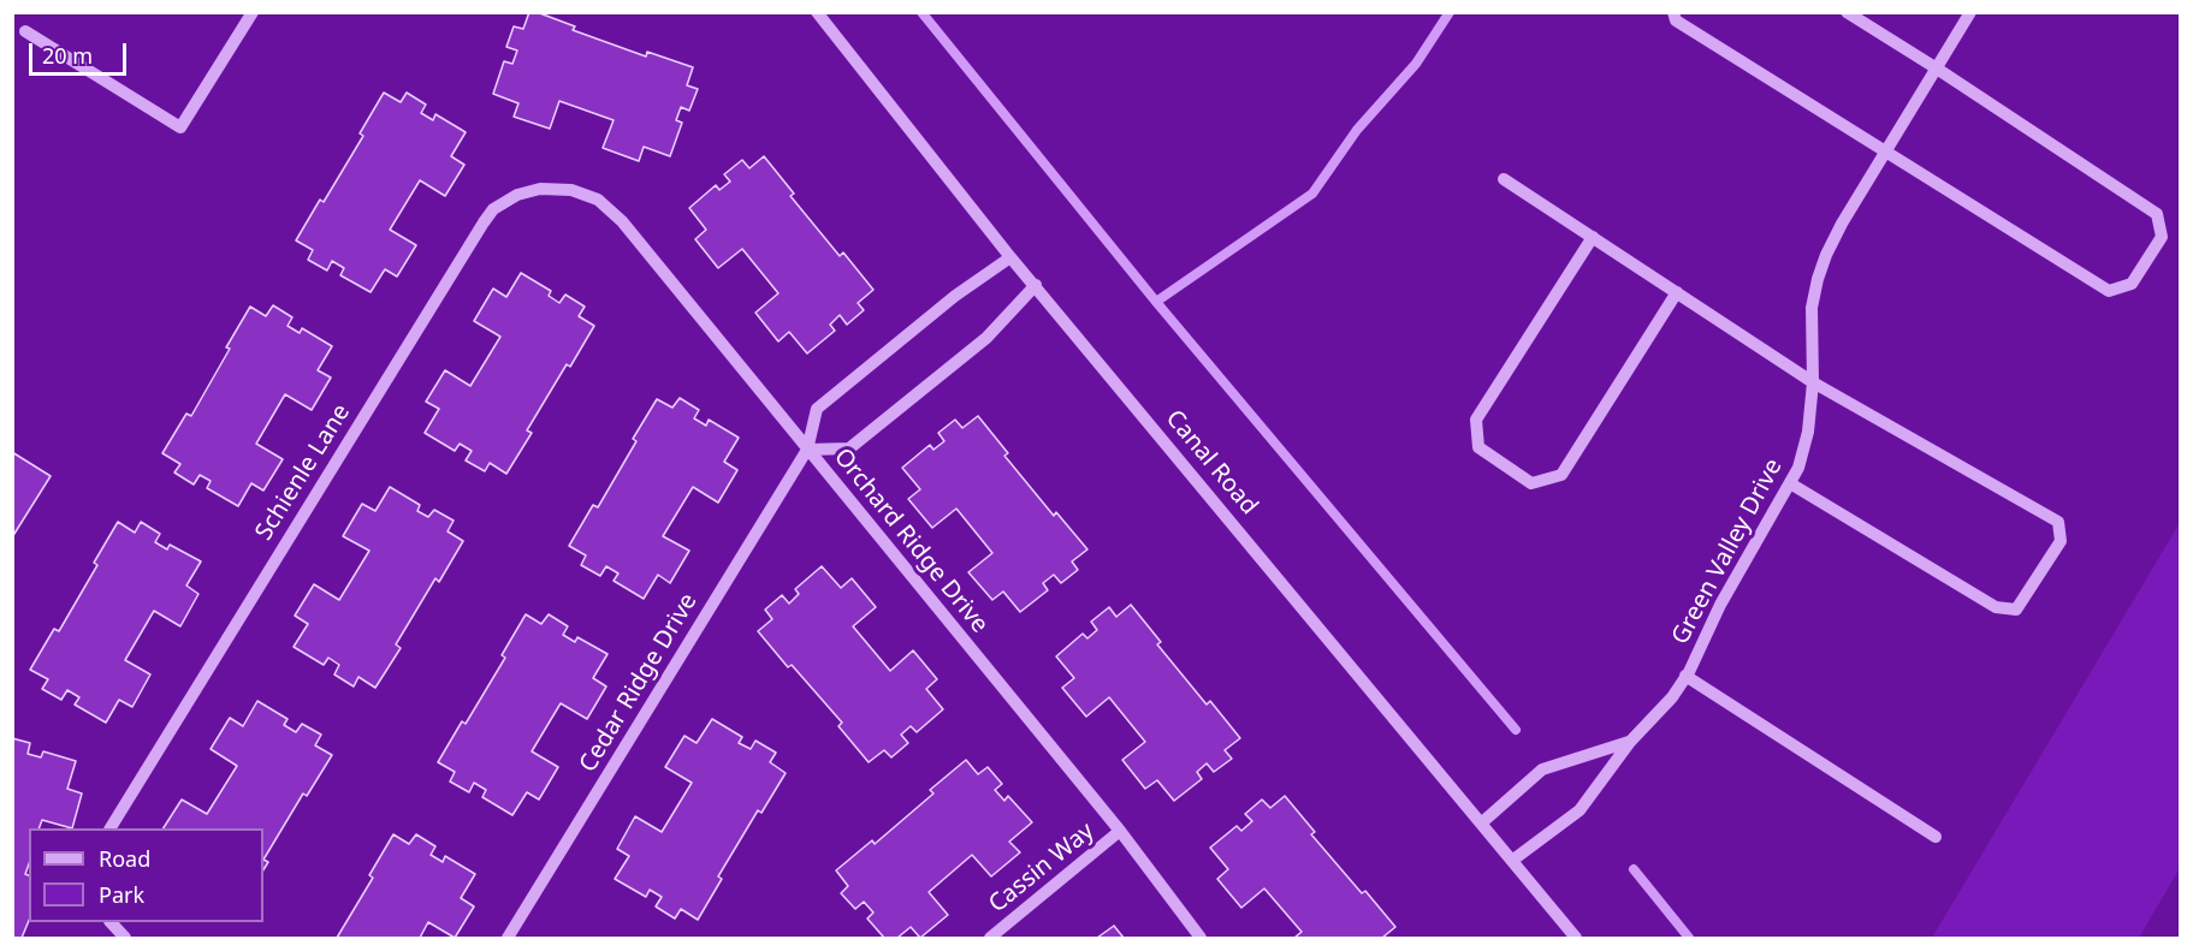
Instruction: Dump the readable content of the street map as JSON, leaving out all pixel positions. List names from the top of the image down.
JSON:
{
  "streets": {
    "street": [
      "Canal Road",
      "Schienle Lane",
      "Orchard Ridge Drive",
      "Green Valley Drive",
      "Cedar Ridge Drive",
      "Cassin Way"
    ]
  },
  "crossings": [
    ["Canal Road", "Green Valley Drive"],
    ["Canal Road", "Cedar Ridge Drive"],
    ["Schienle Lane", "Orchard Ridge Drive"],
    ["Orchard Ridge Drive", "Cedar Ridge Drive"],
    ["Orchard Ridge Drive", "Cassin Way"]
  ],
  "legend": ["Road", "Park"],
  "scale_bar": "20 m"
}
